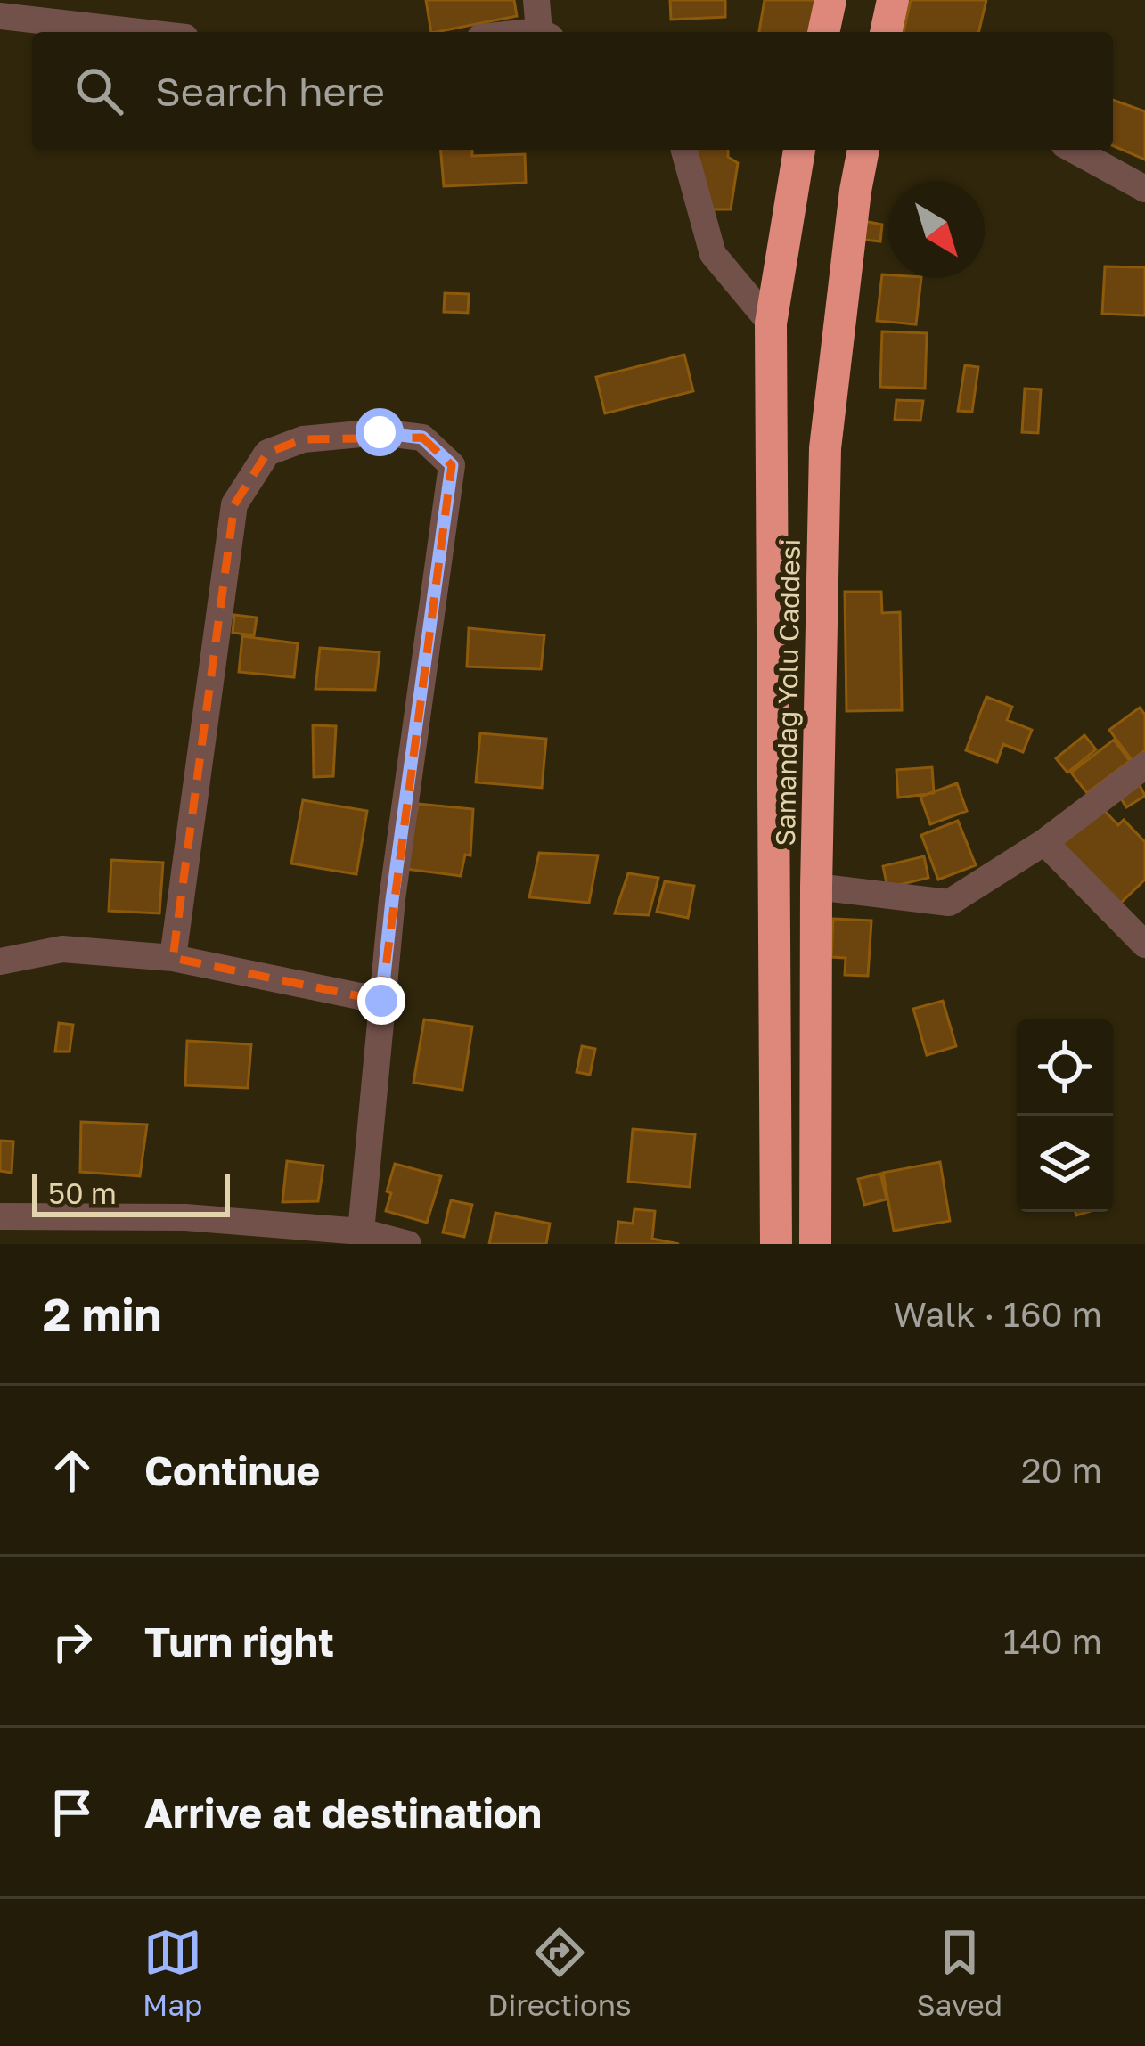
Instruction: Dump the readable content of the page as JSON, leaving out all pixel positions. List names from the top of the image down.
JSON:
{
  "streets": {
    "highway": ["Samandağ Yolu Caddesi"]
  },
  "scale_bar": "50 m",
  "north": "bottom right",
  "page": {
    "search": "Search here",
    "scale": "50 m",
    "heading": ["2 min", "Walk · 160 m"],
    "list": [
      ["Continue", "20 m"],
      ["Turn right", "140 m"],
      "Arrive at destination"
    ],
    "nav": ["Map", "Directions", "Saved"]
  }
}
